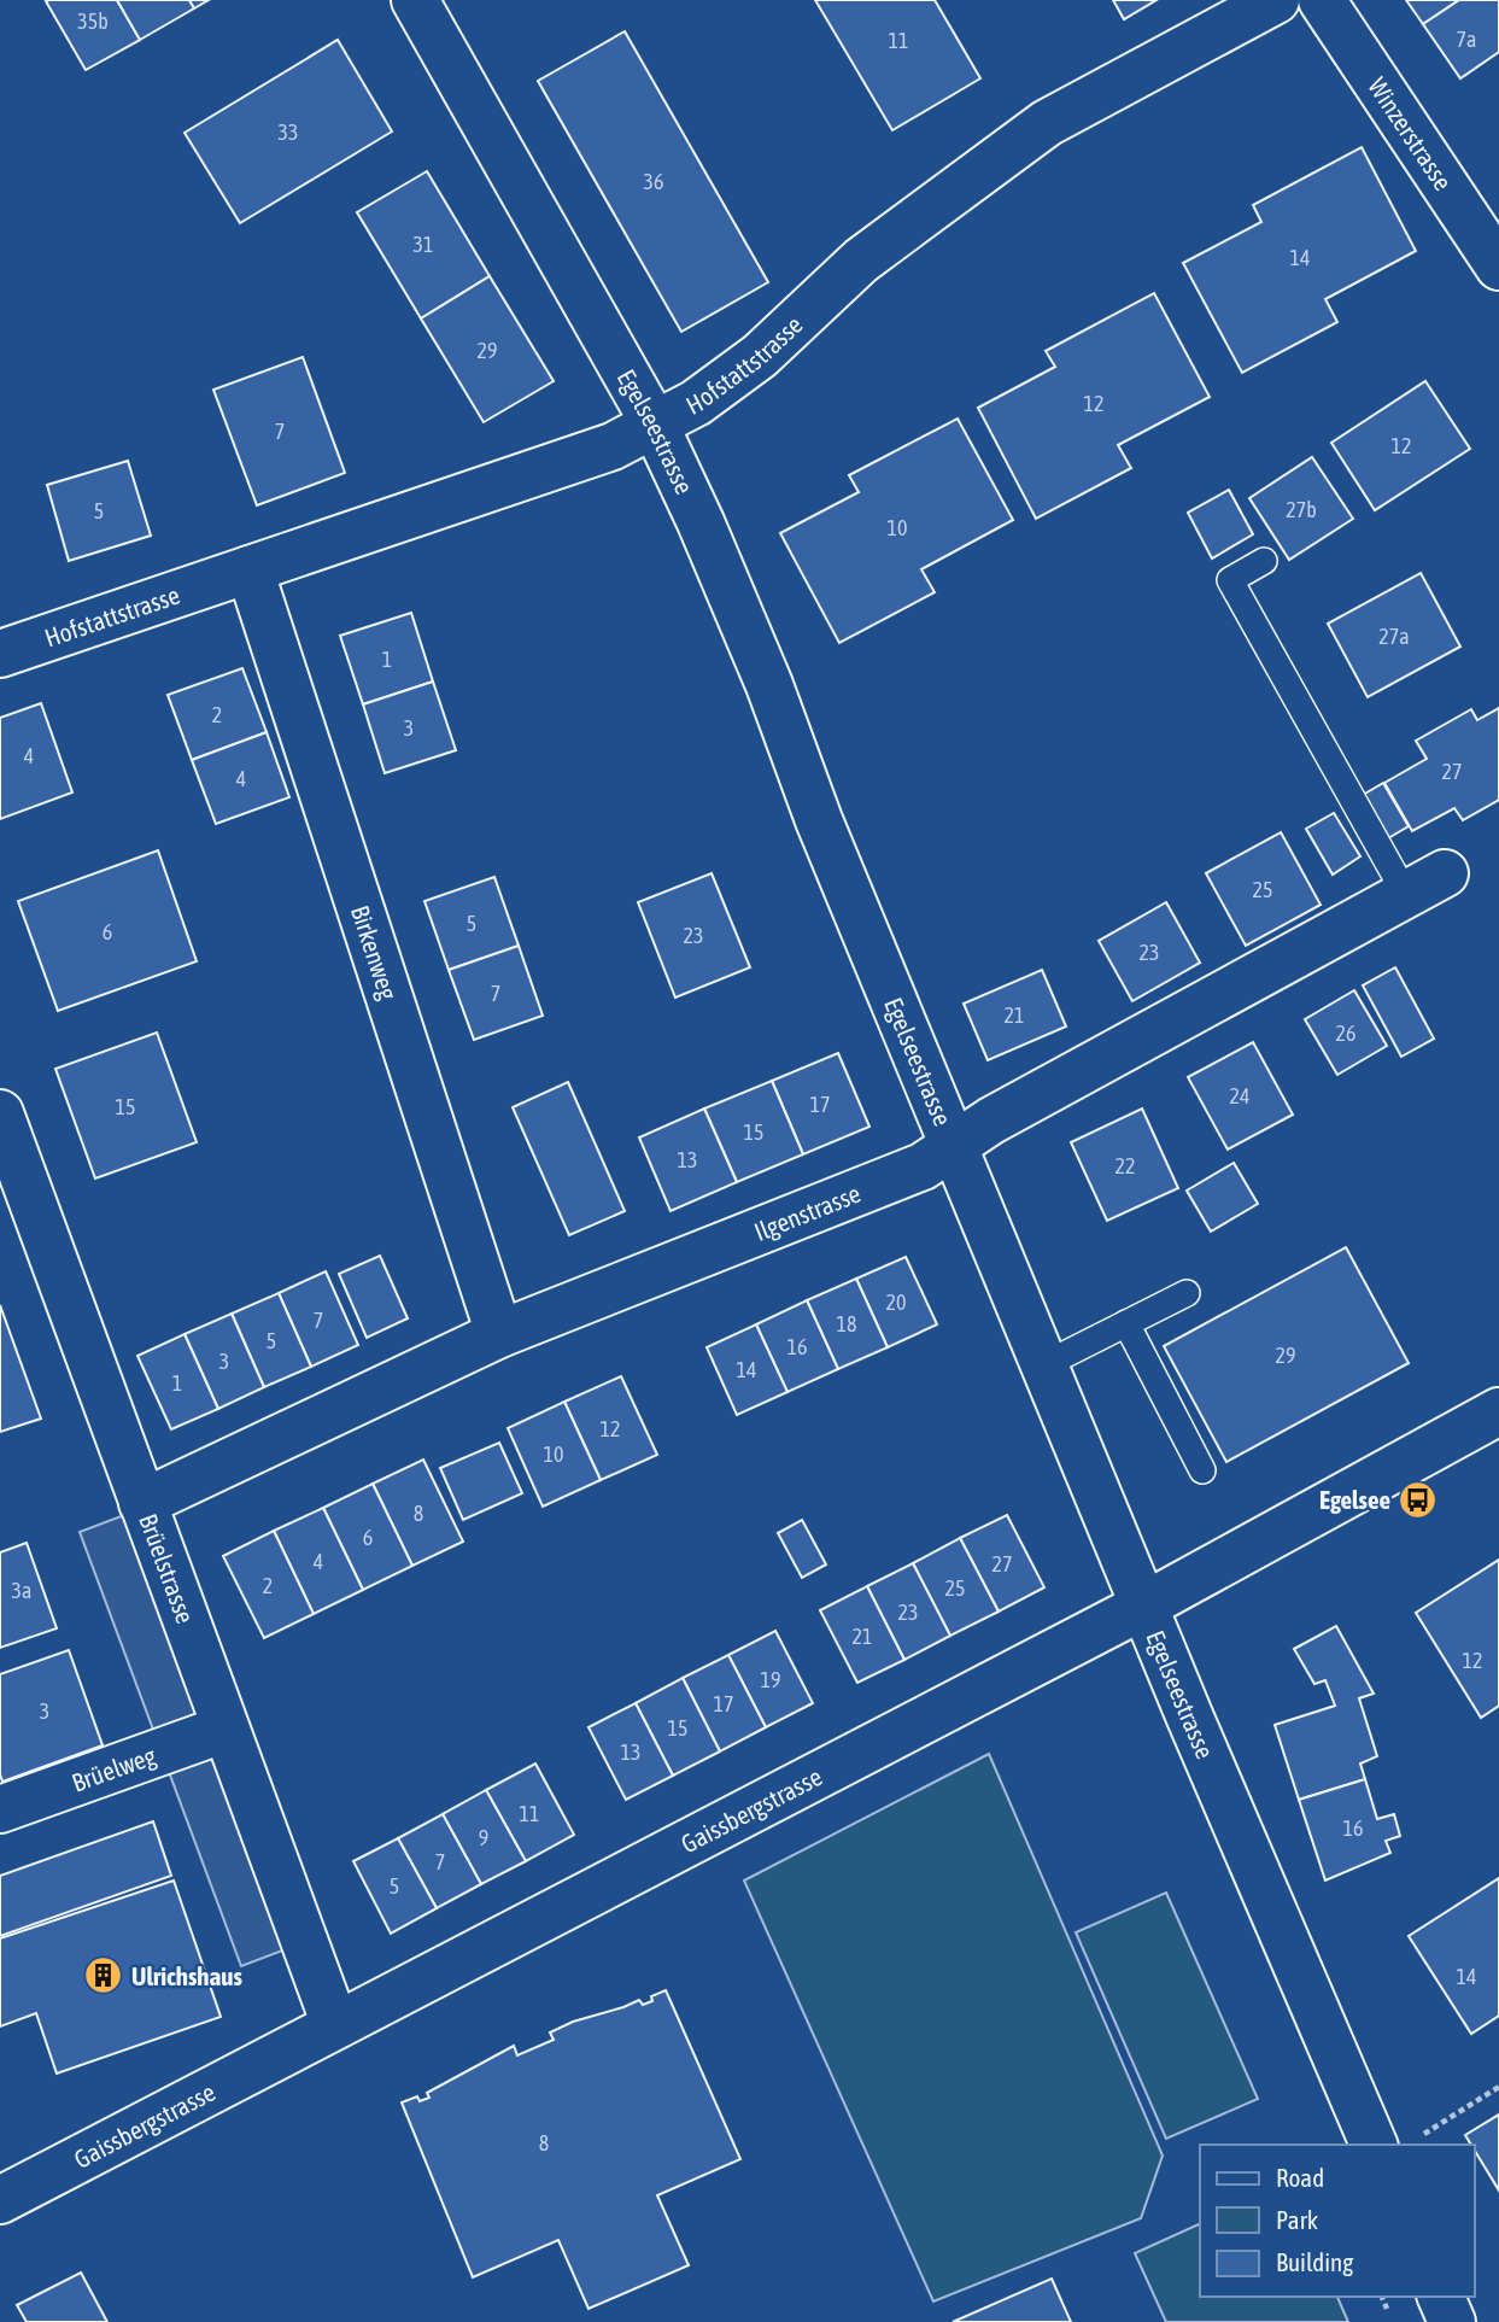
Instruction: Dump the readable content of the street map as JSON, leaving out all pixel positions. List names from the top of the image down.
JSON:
{
  "streets": {
    "street": [
      "Winzerstrasse",
      "Hofstattstrasse",
      "Egelseestrasse",
      "Birkenweg",
      "Ilgenstrasse",
      "Brüelstrasse",
      "Brüelweg",
      "Gaissbergstrasse"
    ]
  },
  "crossings": [
    ["Hofstattstrasse", "Egelseestrasse"],
    ["Hofstattstrasse", "Birkenweg"],
    ["Egelseestrasse", "Ilgenstrasse"],
    ["Egelseestrasse", "Gaissbergstrasse"],
    ["Birkenweg", "Ilgenstrasse"],
    ["Ilgenstrasse", "Brüelstrasse"],
    ["Brüelstrasse", "Brüelweg"],
    ["Brüelstrasse", "Gaissbergstrasse"]
  ],
  "places": {
    "bus stop": ["Egelsee"],
    "building": ["Ulrichshaus"]
  },
  "house_numbers": [
    "35b",
    "7a",
    "11",
    "33",
    "36",
    "31",
    "14",
    "29",
    "12",
    "7",
    "12",
    "27b",
    "5",
    "10",
    "27a",
    "1",
    "2",
    "3",
    "4",
    "27",
    "4",
    "25",
    "5",
    "6",
    "23",
    "23",
    "7",
    "21",
    "26",
    "24",
    "17",
    "15",
    "15",
    "13",
    "22",
    "20",
    "7",
    "18",
    "5",
    "16",
    "29",
    "3",
    "14",
    "1",
    "12",
    "10",
    "8",
    "6",
    "4",
    "27",
    "2",
    "25",
    "3a",
    "23",
    "21",
    "12",
    "19",
    "17",
    "3",
    "15",
    "13",
    "11",
    "16",
    "9",
    "7",
    "5",
    "14",
    "8"
  ],
  "legend": ["Road", "Park", "Building"]
}
